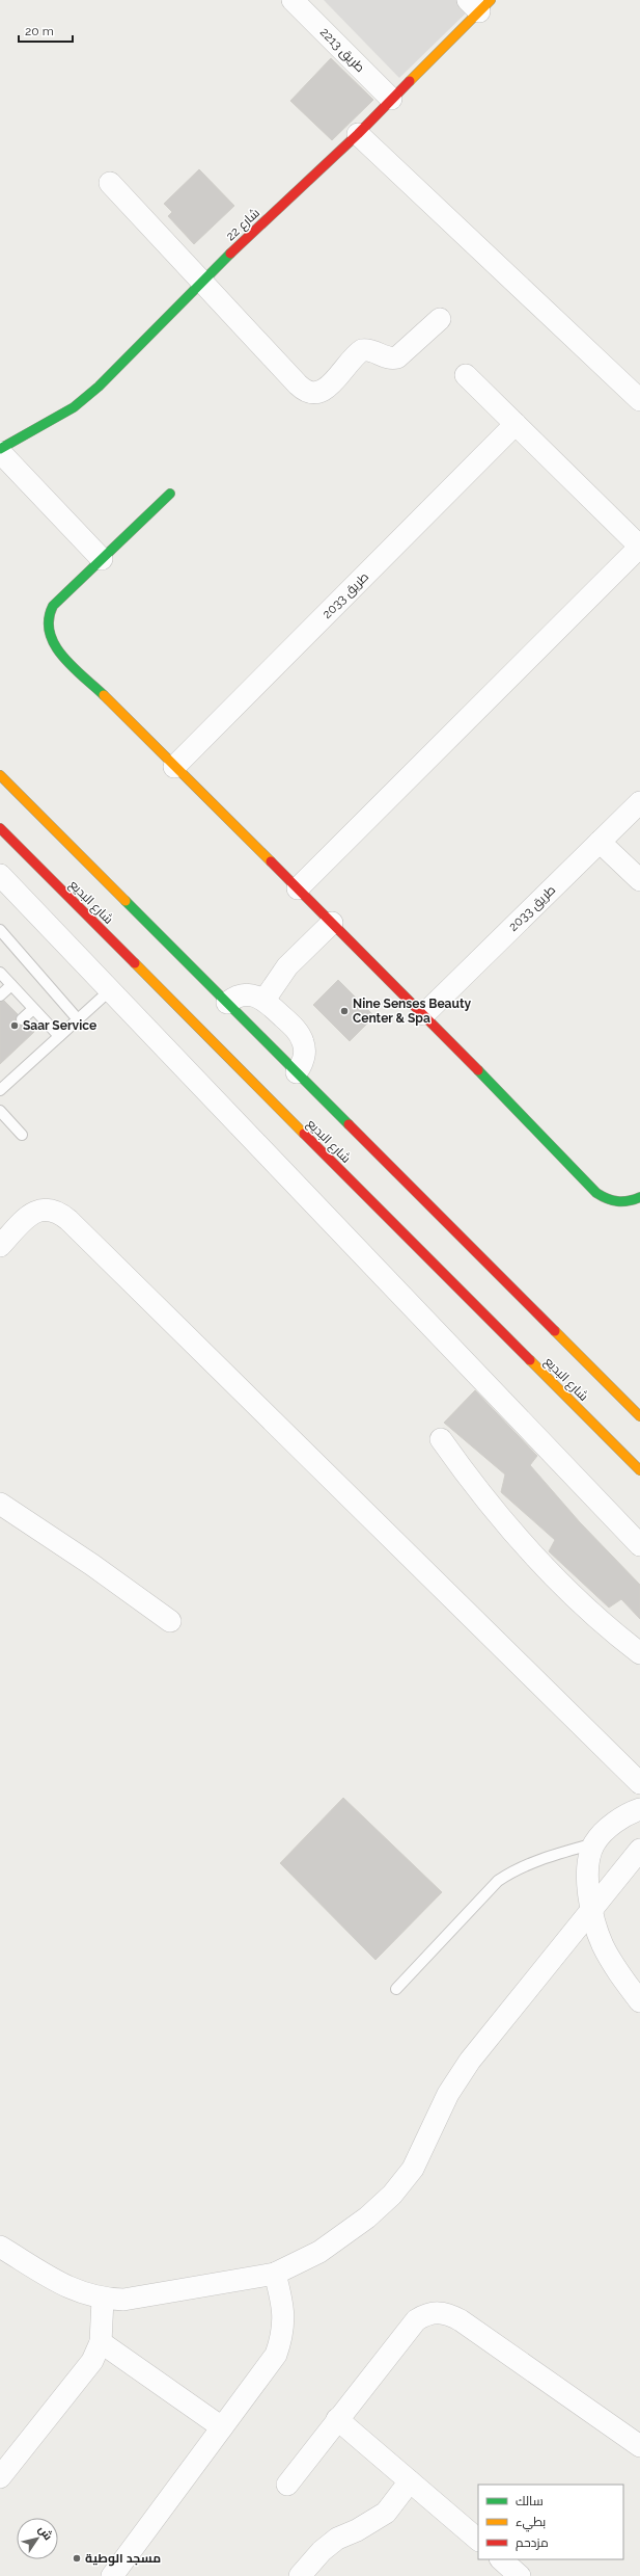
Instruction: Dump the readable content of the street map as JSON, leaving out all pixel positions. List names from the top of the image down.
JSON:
{
  "streets": {
    "main road": ["شارع 22", "شارع البديع"],
    "street": ["طريق 2213", "طريق 2033"]
  },
  "crossings": [
    ["طريق 2213", "شارع 22"]
  ],
  "places": ["Nine Senses Beauty Center & Spa", "Saar Service", "مسجد الوطية"],
  "legend": ["سالك", "بطيء", "مزدحم"],
  "scale_bar": "20 m",
  "north": "top right"
}
